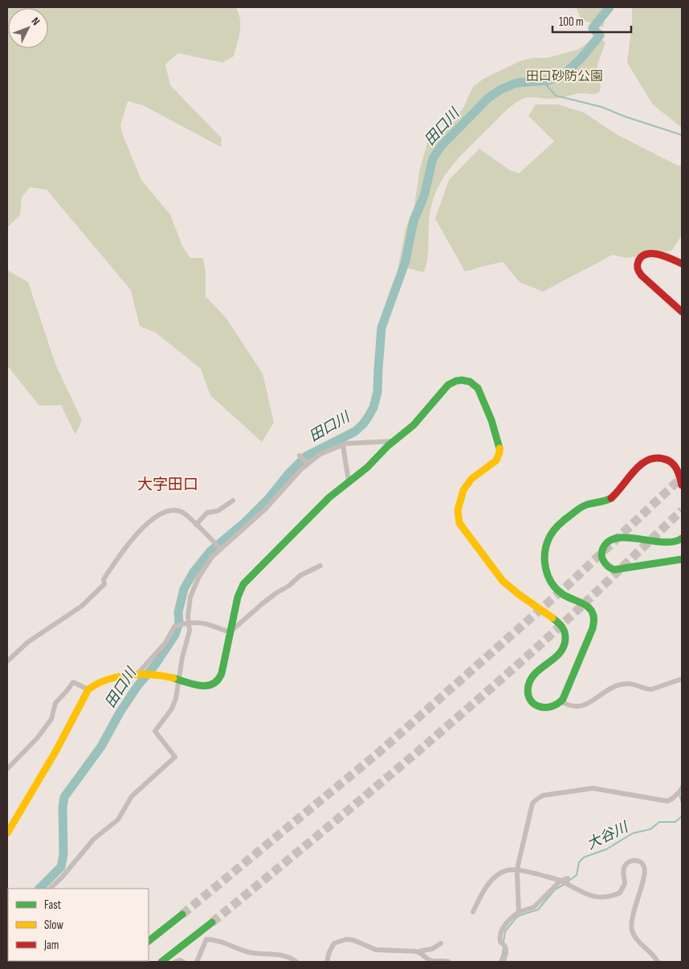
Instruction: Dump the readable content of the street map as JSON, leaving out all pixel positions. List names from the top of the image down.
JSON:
{
  "districts": ["大字田口"],
  "water": ["田口川", "大谷川"],
  "parks": ["田口砂防公園"],
  "legend": ["Fast", "Slow", "Jam"],
  "scale_bar": "100 m",
  "north": "top right"
}
